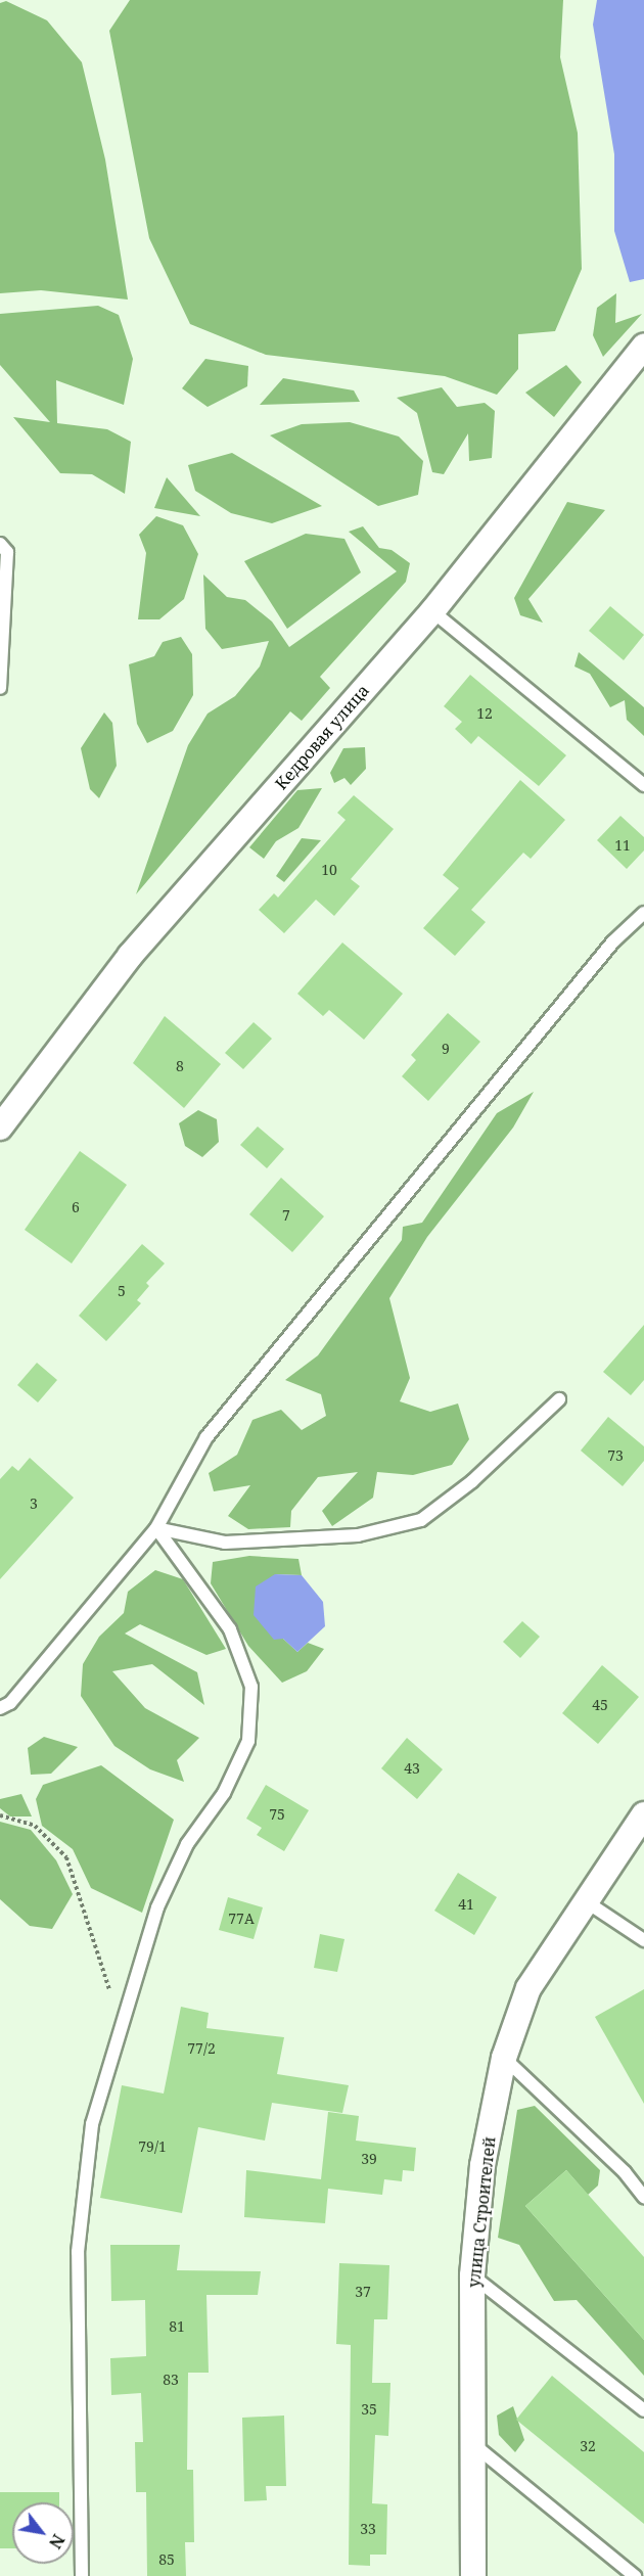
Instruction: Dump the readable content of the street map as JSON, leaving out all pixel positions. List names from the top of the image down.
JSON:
{
  "streets": {
    "street": ["Кедровая улица", "улица Строителей"]
  },
  "house_numbers": [
    "12",
    "11",
    "10",
    "9",
    "8",
    "6",
    "7",
    "5",
    "73",
    "3",
    "45",
    "43",
    "75",
    "41",
    "77А",
    "77/2",
    "79/1",
    "39",
    "37",
    "81",
    "83",
    "35",
    "32",
    "33",
    "85"
  ],
  "north": "bottom right"
}
